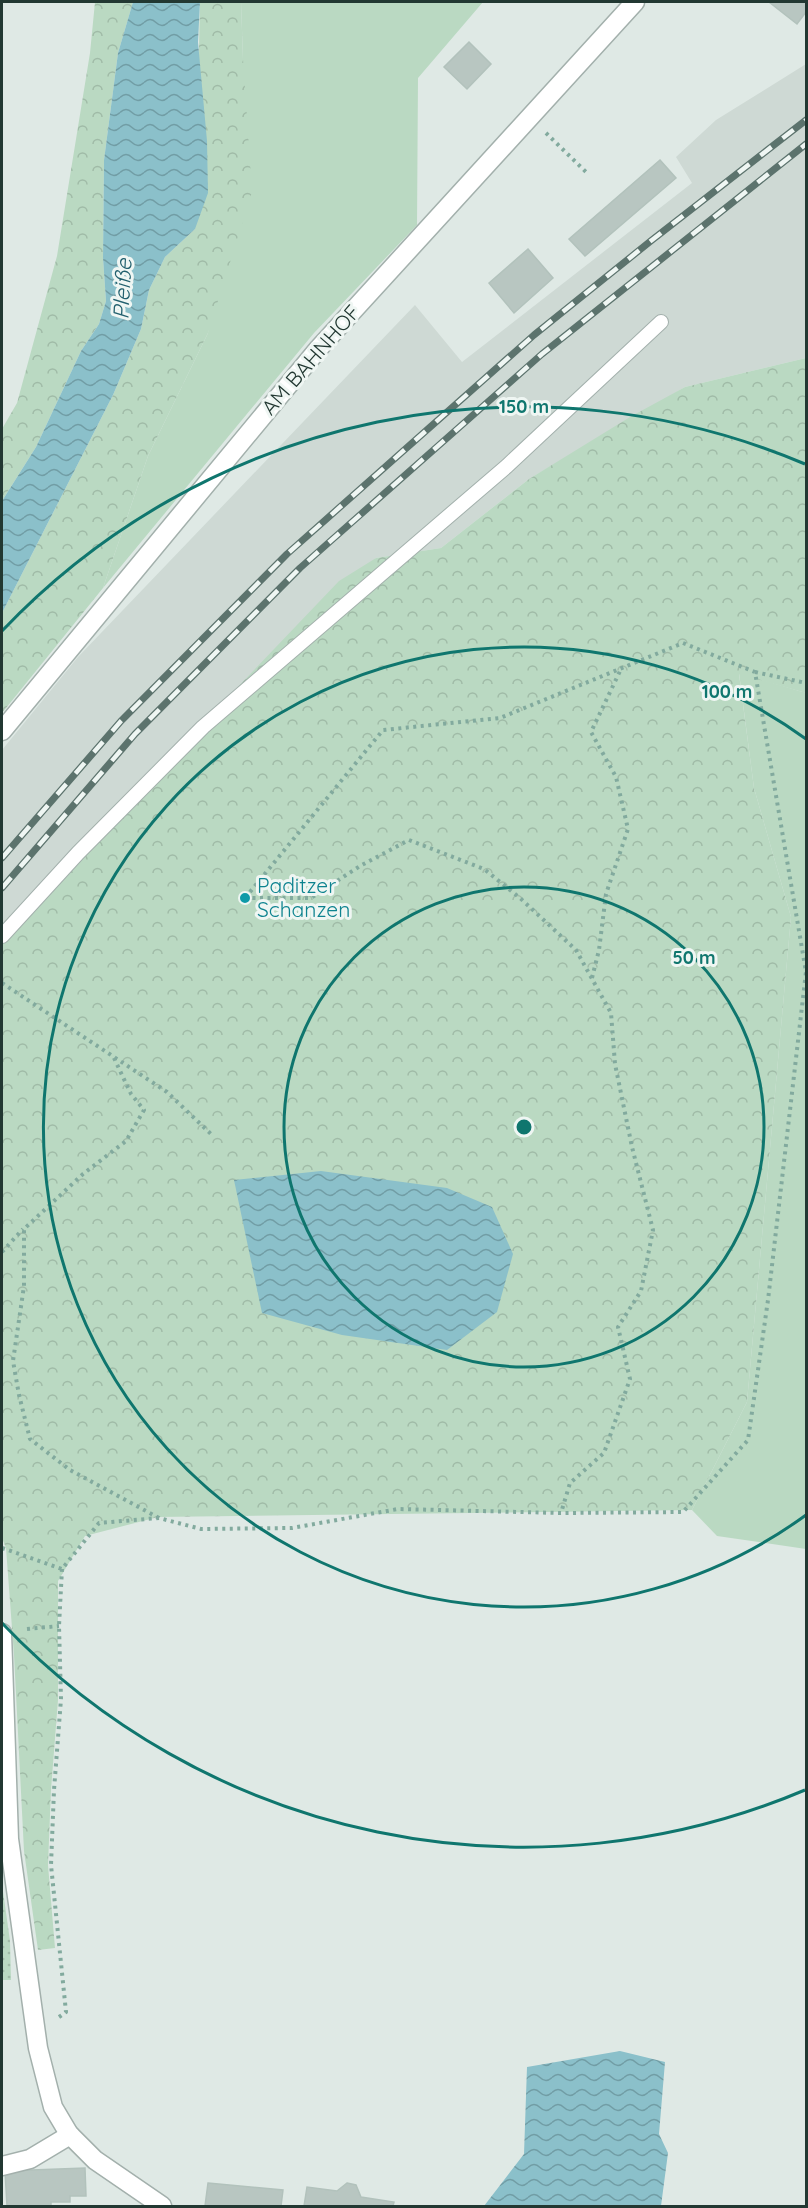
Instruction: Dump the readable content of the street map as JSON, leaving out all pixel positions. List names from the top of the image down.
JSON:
{
  "streets": {
    "street": ["AM BAHNHOF"]
  },
  "water": ["Pleiße"],
  "places": ["Paditzer Schanzen"],
  "rings": ["150 m", "100 m", "50 m"]
}
